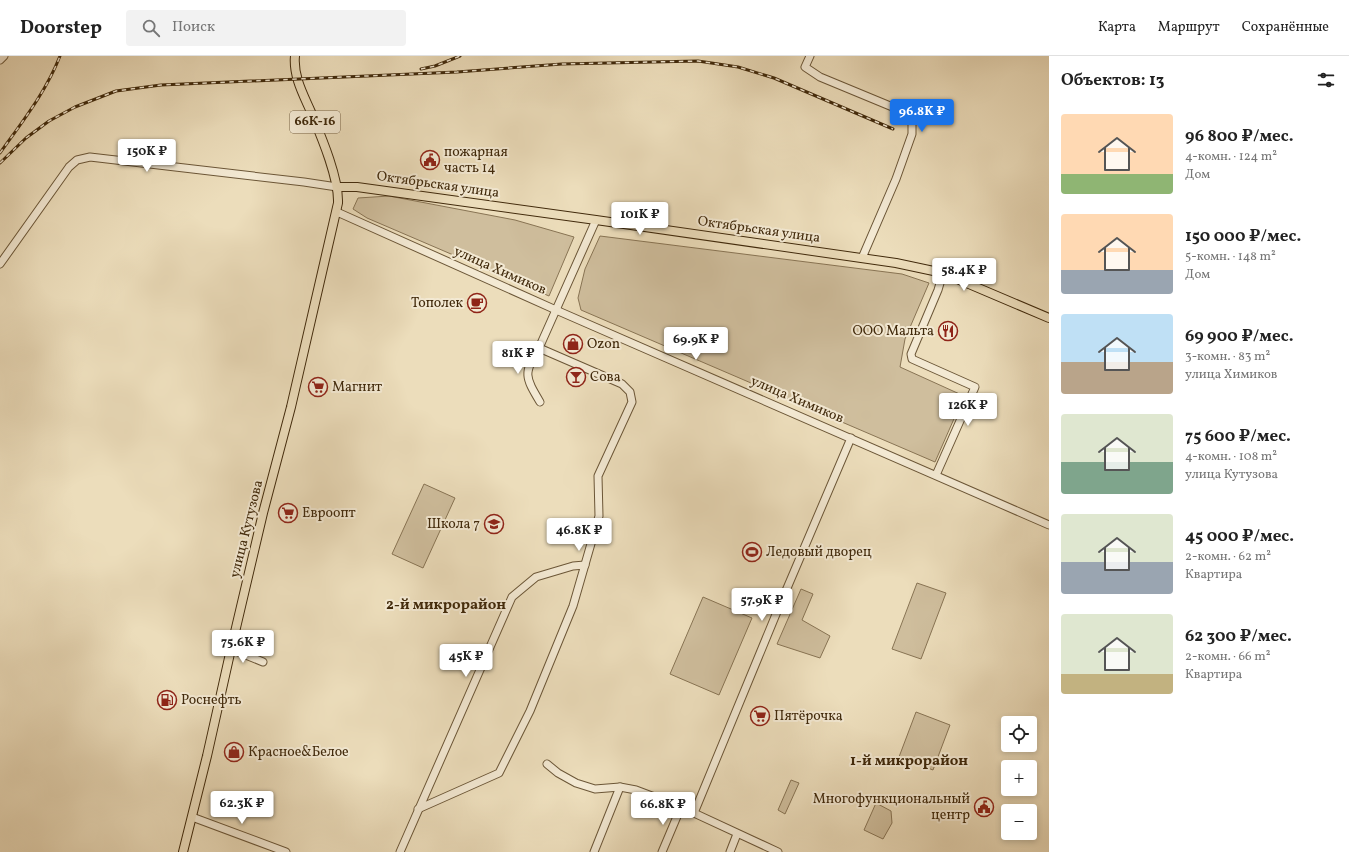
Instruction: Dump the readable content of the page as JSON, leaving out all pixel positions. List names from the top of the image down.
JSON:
{
  "streets": {
    "main road": ["66К-16", "Октябрьская улица", "улица Кутузова"],
    "street": ["улица Химиков"]
  },
  "crossings": [
    ["66К-16", "Октябрьская улица"],
    ["66К-16", "улица Химиков"],
    ["66К-16", "улица Кутузова"],
    ["улица Химиков", "улица Кутузова"]
  ],
  "districts": ["2-й микрорайон", "1-й микрорайон"],
  "places": {
    "public building": ["пожарная часть 14", "Многофункциональный центр"],
    "cafe": ["Тополек"],
    "restaurant": ["ООО Мальта"],
    "shop": ["Ozon", "Красное&Белое"],
    "bar": ["Сова"],
    "supermarket": ["Магнит", "Евроопт", "Пятёрочка"],
    "school or university": ["Школа 7"],
    "sports": ["Ледовый дворец"],
    "fuel station": ["Роснефть"]
  },
  "page": {
    "header": "Doorstep",
    "search": "Поиск",
    "nav": ["Карта", "Маршрут", "Сохранённые"],
    "heading": "Объектов: 13",
    "price": [
      "96.8K ₽",
      "150K ₽",
      "101K ₽",
      "58.4K ₽",
      "69.9K ₽",
      "81K ₽",
      "126K ₽",
      "46.8K ₽",
      "57.9K ₽",
      "75.6K ₽",
      "45K ₽",
      "62.3K ₽",
      "66.8K ₽"
    ],
    "list": [
      {
        "name": "96 800 ₽/мес.",
        "note": "4-комн. · 124 m² · Дом"
      },
      {
        "name": "150 000 ₽/мес.",
        "note": "5-комн. · 148 m² · Дом"
      },
      {
        "name": "69 900 ₽/мес.",
        "note": "3-комн. · 83 m² · улица Химиков"
      },
      {
        "name": "75 600 ₽/мес.",
        "note": "4-комн. · 108 m² · улица Кутузова"
      },
      {
        "name": "45 000 ₽/мес.",
        "note": "2-комн. · 62 m² · Квартира"
      },
      {
        "name": "62 300 ₽/мес.",
        "note": "2-комн. · 66 m² · Квартира"
      }
    ],
    "map_buttons": ["+", "−"]
  }
}
